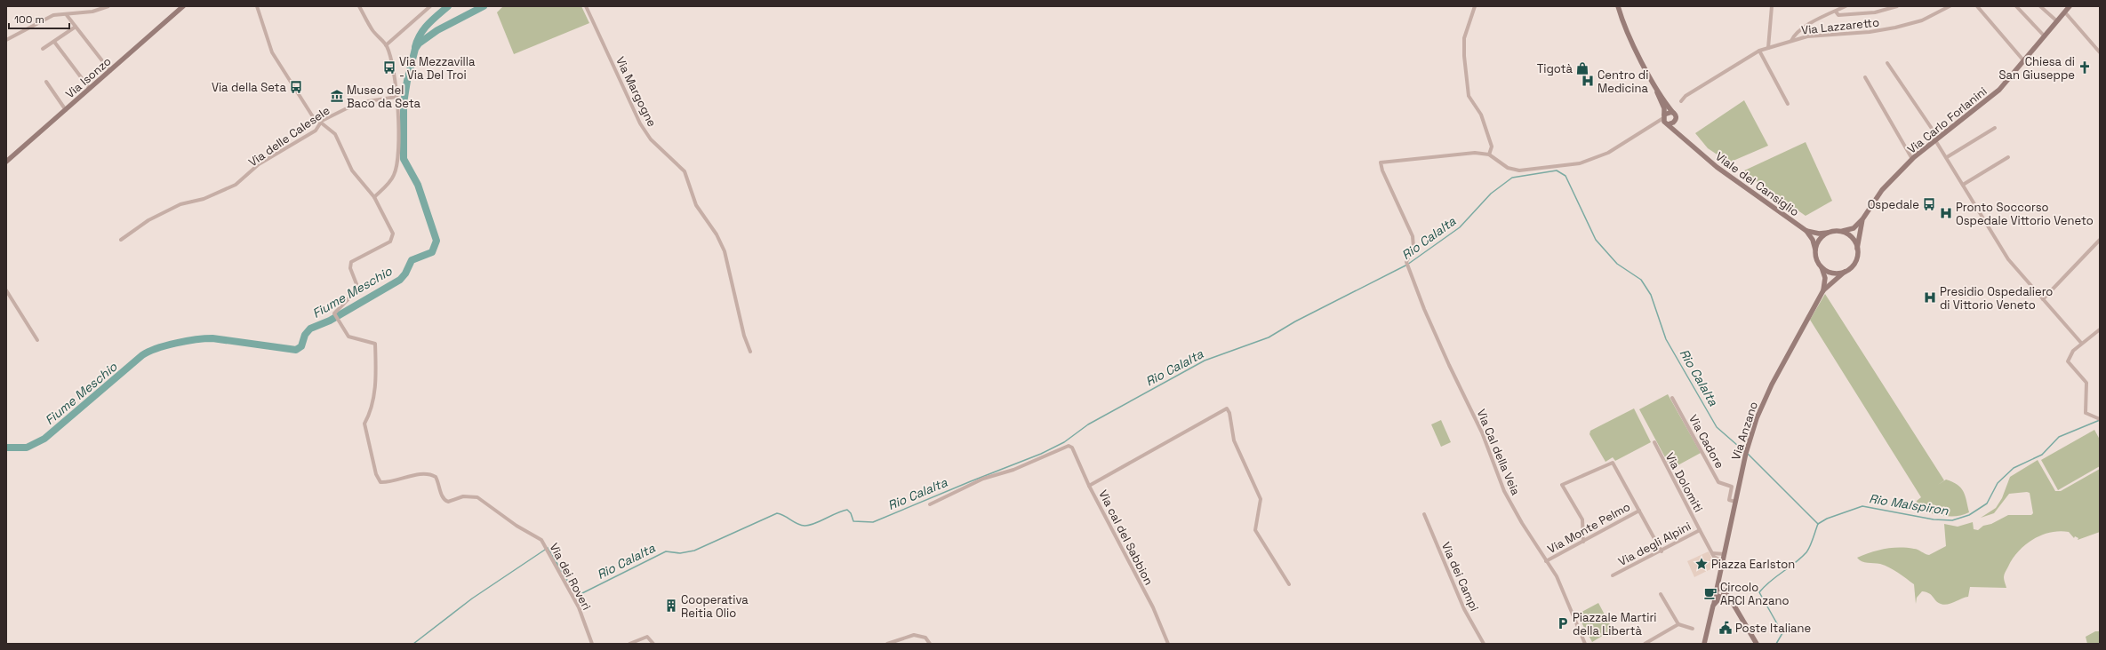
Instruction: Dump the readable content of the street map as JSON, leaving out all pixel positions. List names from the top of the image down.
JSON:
{
  "streets": {
    "main road": [
      "Via Isonzo",
      "Via Carlo Forlanini",
      "Viale del Cansiglio",
      "Via Anzano"
    ],
    "street": [
      "Via Lazzaretto",
      "Via Margogne",
      "Via delle Calesele",
      "Via Cadore",
      "Via Cal della Veia",
      "Via Dolomiti",
      "Via Monte Pelmo",
      "Via cal del Sabbion",
      "Via degli Alpini",
      "Via dei Roveri",
      "Via dei Campi"
    ]
  },
  "crossings": [
    ["Via Carlo Forlanini", "Viale del Cansiglio"],
    ["Via Carlo Forlanini", "Via Anzano"],
    ["Viale del Cansiglio", "Via Anzano"],
    ["Via Anzano", "Via Cadore"],
    ["Via Anzano", "Via degli Alpini"],
    ["Via Cal della Veia", "Via Monte Pelmo"],
    ["Via Dolomiti", "Via degli Alpini"]
  ],
  "water": ["Rio Calalta", "Fiume Meschio", "Rio Malspiron"],
  "places": {
    "bus stop": ["Via Mezzavilla - Via Del Troi", "Via della Seta", "Ospedale"],
    "church": ["Chiesa di San Giuseppe"],
    "shop": ["Tigotà"],
    "hospital": ["Centro di Medicina", "Pronto Soccorso Ospedale Vittorio Veneto", "Presidio Ospedaliero di Vittorio Veneto"],
    "museum": ["Museo del Baco da Seta"],
    "place": ["Piazza Earlston"],
    "cafe": ["Circolo ARCI Anzano"],
    "building": ["Cooperativa Reitia Olio"],
    "parking": ["Piazzale Martiri della Libertà"],
    "public building": ["Poste Italiane"]
  },
  "scale_bar": "100 m"
}
